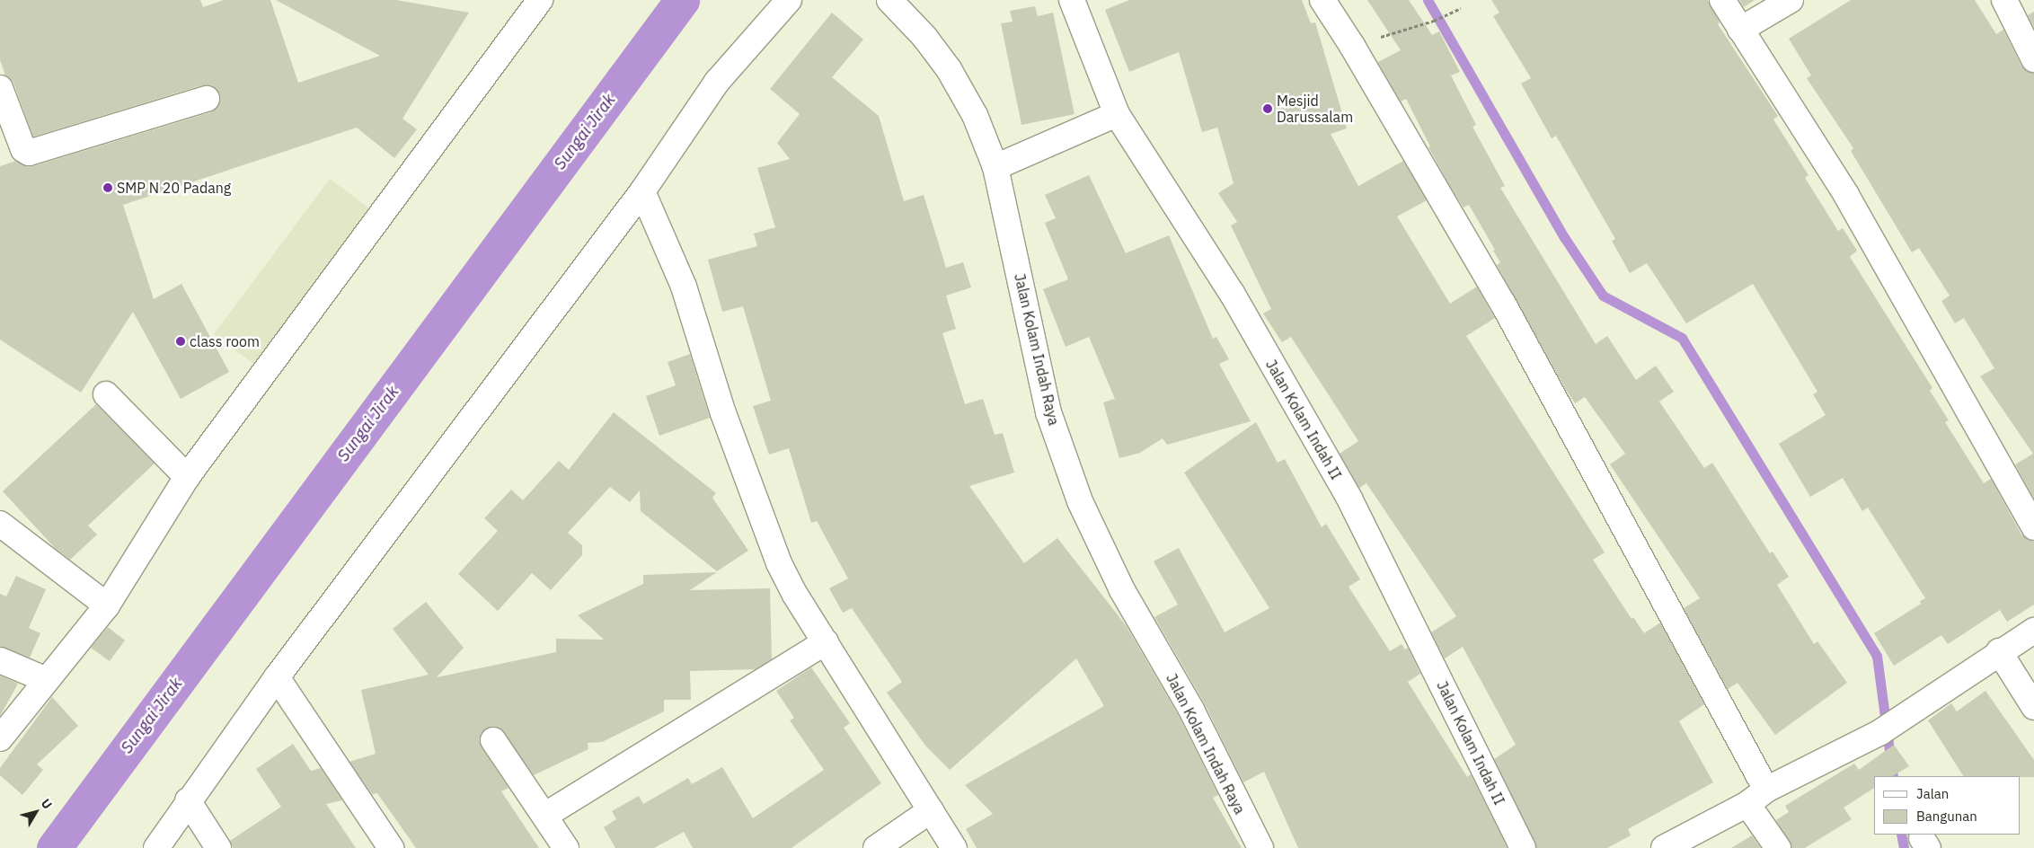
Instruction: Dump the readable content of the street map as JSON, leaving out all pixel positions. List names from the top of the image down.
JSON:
{
  "streets": {
    "street": ["Jalan Kolam Indah Raya", "Jalan Kolam Indah II"]
  },
  "water": ["Sungai Jirak"],
  "places": ["Mesjid Darussalam", "SMP N 20 Padang", "class room"],
  "legend": ["Jalan", "Bangunan"],
  "north": "top right"
}
